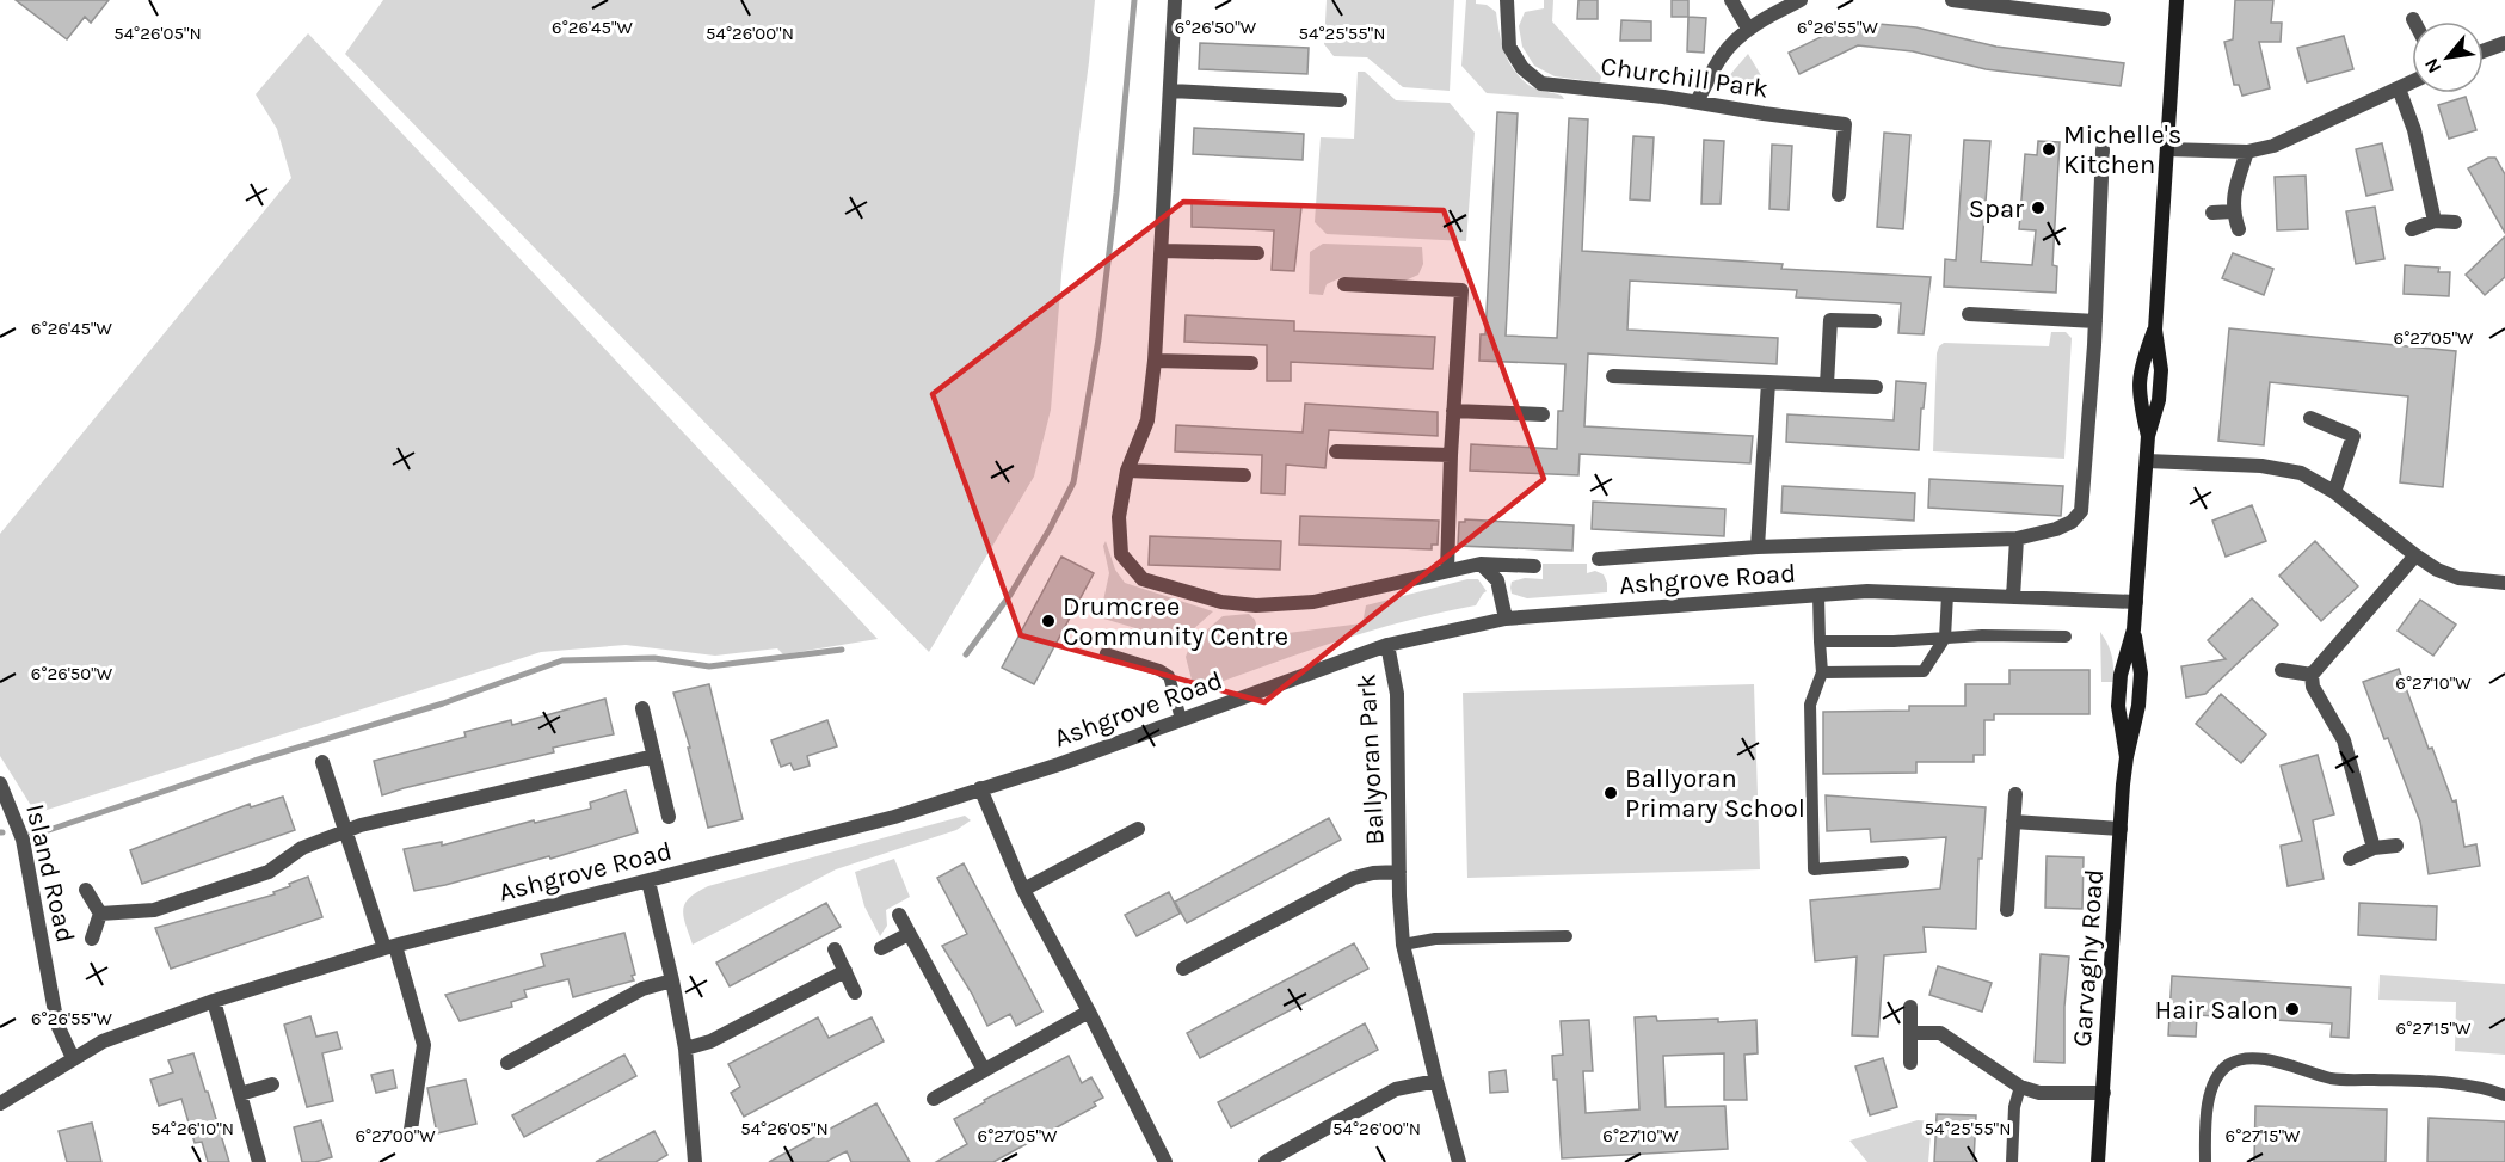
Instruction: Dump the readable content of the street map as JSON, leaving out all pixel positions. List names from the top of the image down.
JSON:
{
  "streets": {
    "main road": ["Garvaghy Road"],
    "street": [
      "Churchill Park",
      "Ashgrove Road",
      "Ballyoran Park",
      "Island Road"
    ]
  },
  "crossings": [
    ["Ashgrove Road", "Ballyoran Park"],
    ["Ashgrove Road", "Island Road"],
    ["Ashgrove Road", "Garvaghy Road"]
  ],
  "places": [
    "Michelle's Kitchen",
    "Spar",
    "Drumcree Community Centre",
    "Ballyoran Primary School",
    "Hair Salon"
  ],
  "north": "bottom left",
  "coordinates": [
    "6°26'45\"W",
    "6°26'50\"W",
    "6°26'55\"W",
    "54°26'05\"N",
    "54°26'00\"N",
    "54°25'55\"N",
    "6°27'05\"W",
    "6°27'10\"W",
    "6°27'15\"W",
    "54°26'10\"N",
    "6°27'00\"W"
  ]
}
